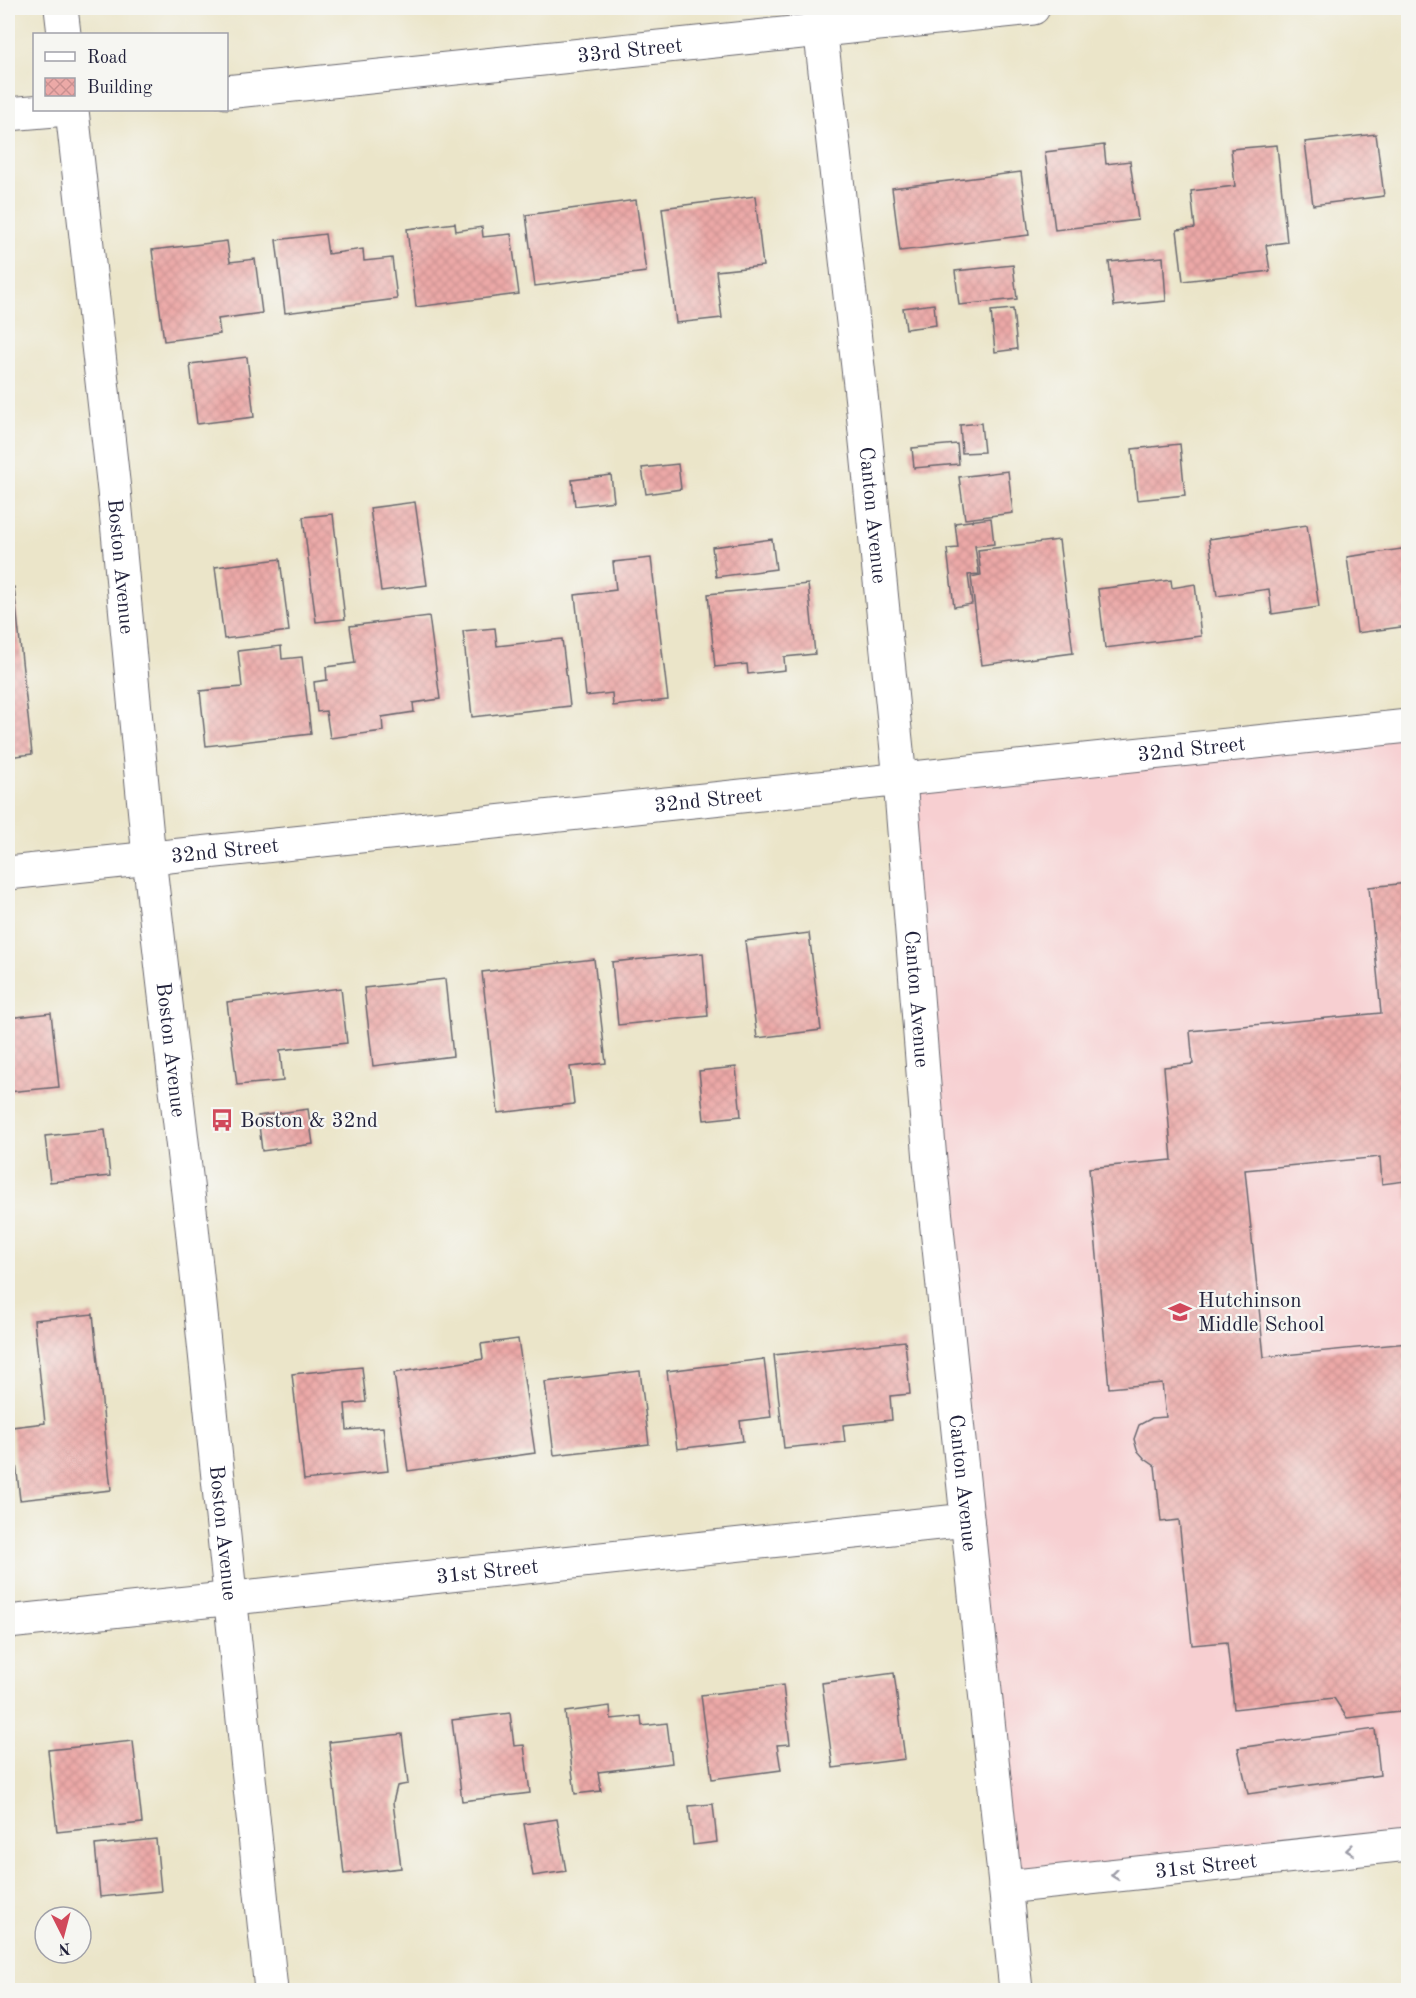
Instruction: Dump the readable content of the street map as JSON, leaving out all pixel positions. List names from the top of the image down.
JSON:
{
  "streets": {
    "street": [
      "33rd Street",
      "Canton Avenue",
      "Boston Avenue",
      "32nd Street",
      "31st Street"
    ]
  },
  "crossings": [
    ["33rd Street", "Canton Avenue"],
    ["Canton Avenue", "32nd Street"],
    ["Canton Avenue", "31st Street"],
    ["Boston Avenue", "32nd Street"],
    ["Boston Avenue", "31st Street"]
  ],
  "places": {
    "bus stop": ["Boston & 32nd"],
    "school or university": ["Hutchinson Middle School"]
  },
  "legend": ["Road", "Building"],
  "north": "bottom"
}
